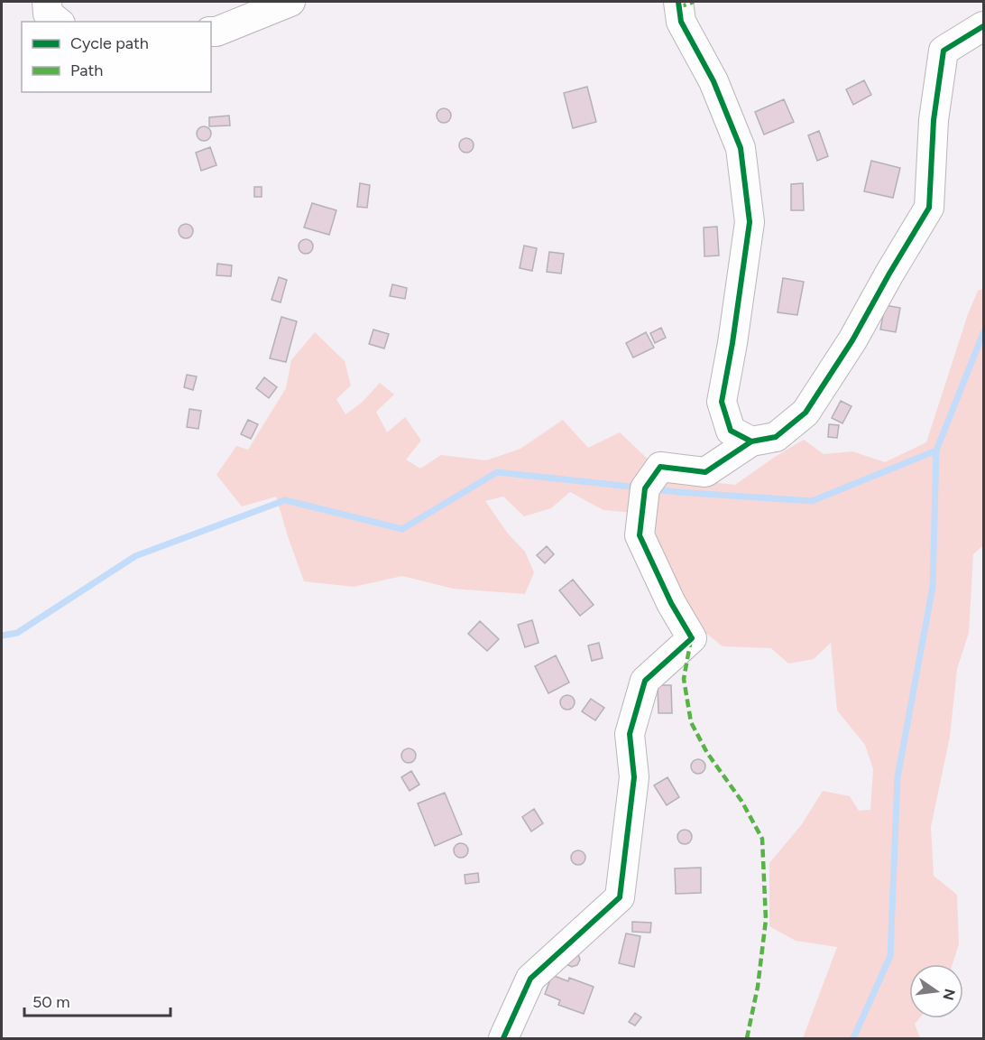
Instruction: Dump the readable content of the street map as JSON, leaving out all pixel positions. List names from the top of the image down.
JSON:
{
  "legend": ["Cycle path", "Path"],
  "scale_bar": "50 m",
  "north": "right"
}
